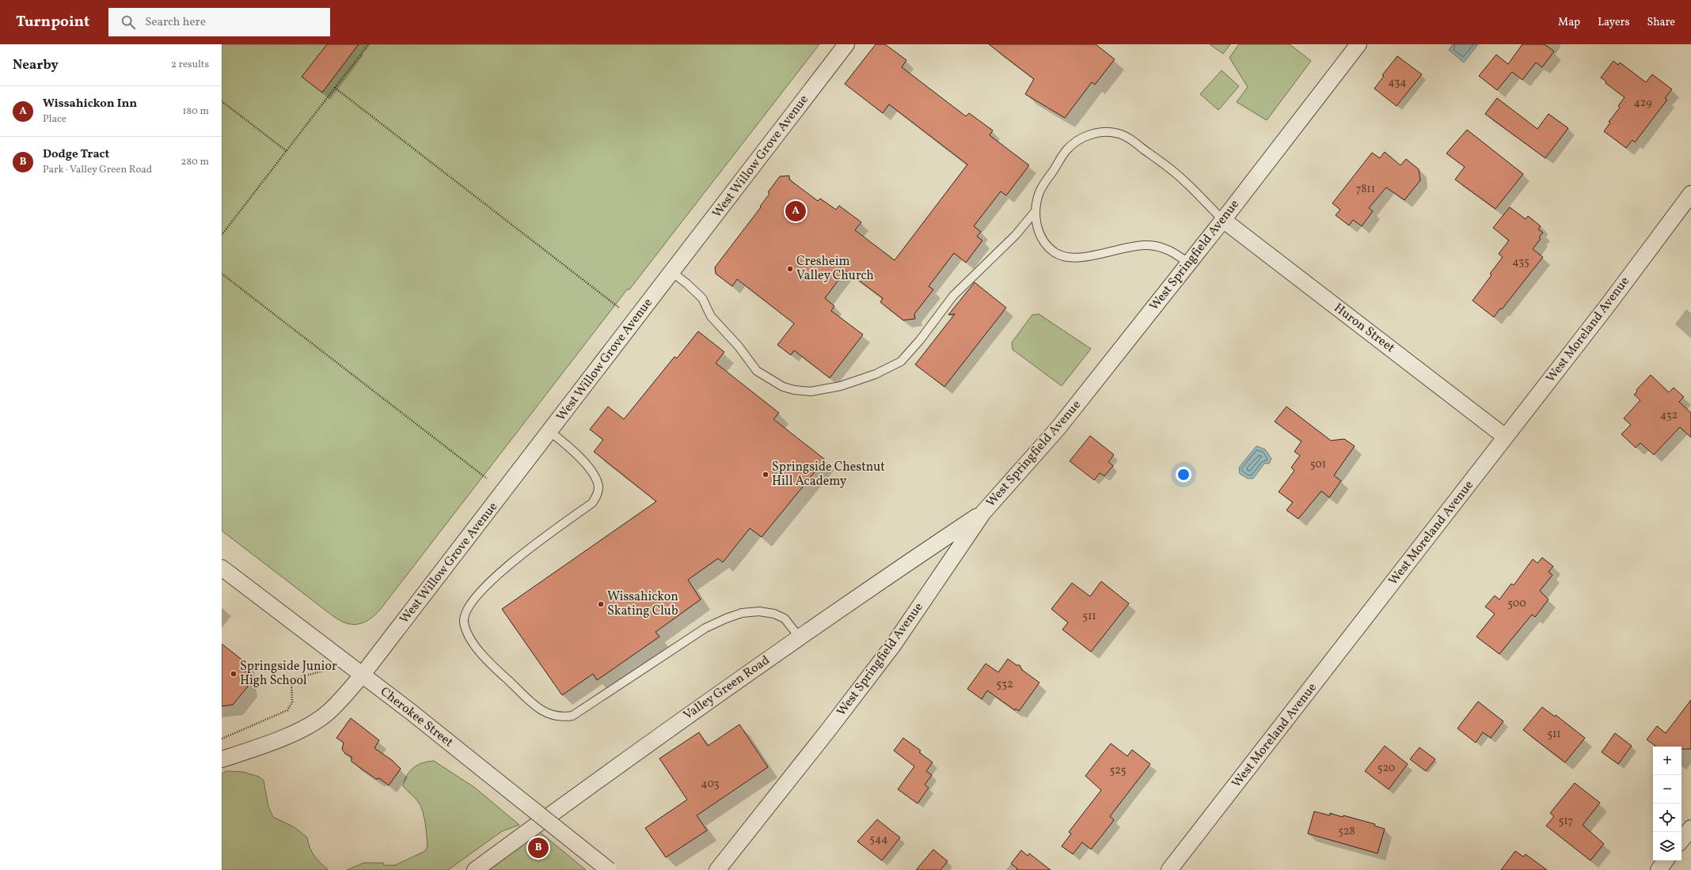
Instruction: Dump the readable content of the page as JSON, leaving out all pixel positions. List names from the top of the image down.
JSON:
{
  "streets": {
    "street": [
      "West Willow Grove Avenue",
      "West Springfield Avenue",
      "Huron Street",
      "West Moreland Avenue",
      "Valley Green Road",
      "Cherokee Street"
    ]
  },
  "crossings": [
    ["West Willow Grove Avenue", "Cherokee Street"],
    ["West Springfield Avenue", "Huron Street"],
    ["West Springfield Avenue", "Valley Green Road"],
    ["Huron Street", "West Moreland Avenue"]
  ],
  "places": [
    "Cresheim Valley Church",
    "Springside Chestnut Hill Academy",
    "Wissahickon Skating Club",
    "Springside Junior High School"
  ],
  "house_numbers": [
    "434",
    "429",
    "7811",
    "435",
    "432",
    "501",
    "500",
    "511",
    "532",
    "511",
    "520",
    "525",
    "403",
    "517",
    "528",
    "544"
  ],
  "page": {
    "header": "Turnpoint",
    "search": "Search here",
    "nav": ["Map", "Layers", "Share"],
    "heading": ["Nearby", "2 results"],
    "list": [
      {
        "mark": "A",
        "name": "Wissahickon Inn",
        "note": "Place",
        "value": "180 m"
      },
      {
        "mark": "B",
        "name": "Dodge Tract",
        "note": "Park · Valley Green Road",
        "value": "280 m"
      }
    ],
    "pins": ["A", "B"],
    "map_buttons": ["+", "−"]
  }
}
